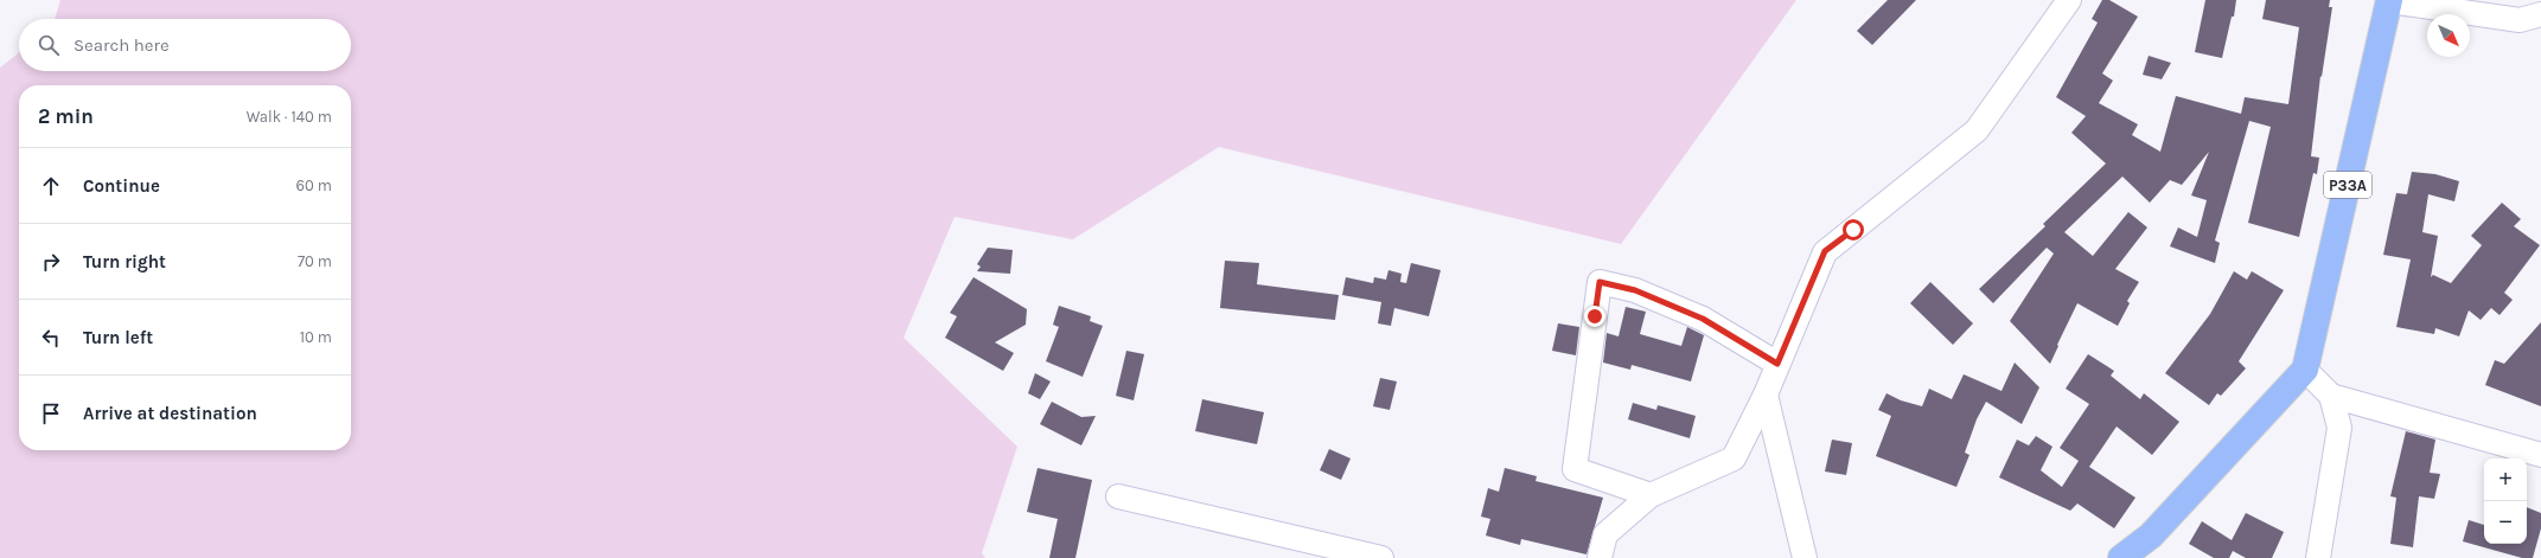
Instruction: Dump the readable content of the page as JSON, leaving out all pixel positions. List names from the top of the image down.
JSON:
{
  "streets": {
    "main road": ["P33A"]
  },
  "north": "bottom right",
  "page": {
    "search": "Search here",
    "heading": ["2 min", "Walk · 140 m"],
    "list": [
      ["Continue", "60 m"],
      ["Turn right", "70 m"],
      ["Turn left", "10 m"],
      "Arrive at destination"
    ],
    "map_buttons": ["+", "−"]
  }
}
